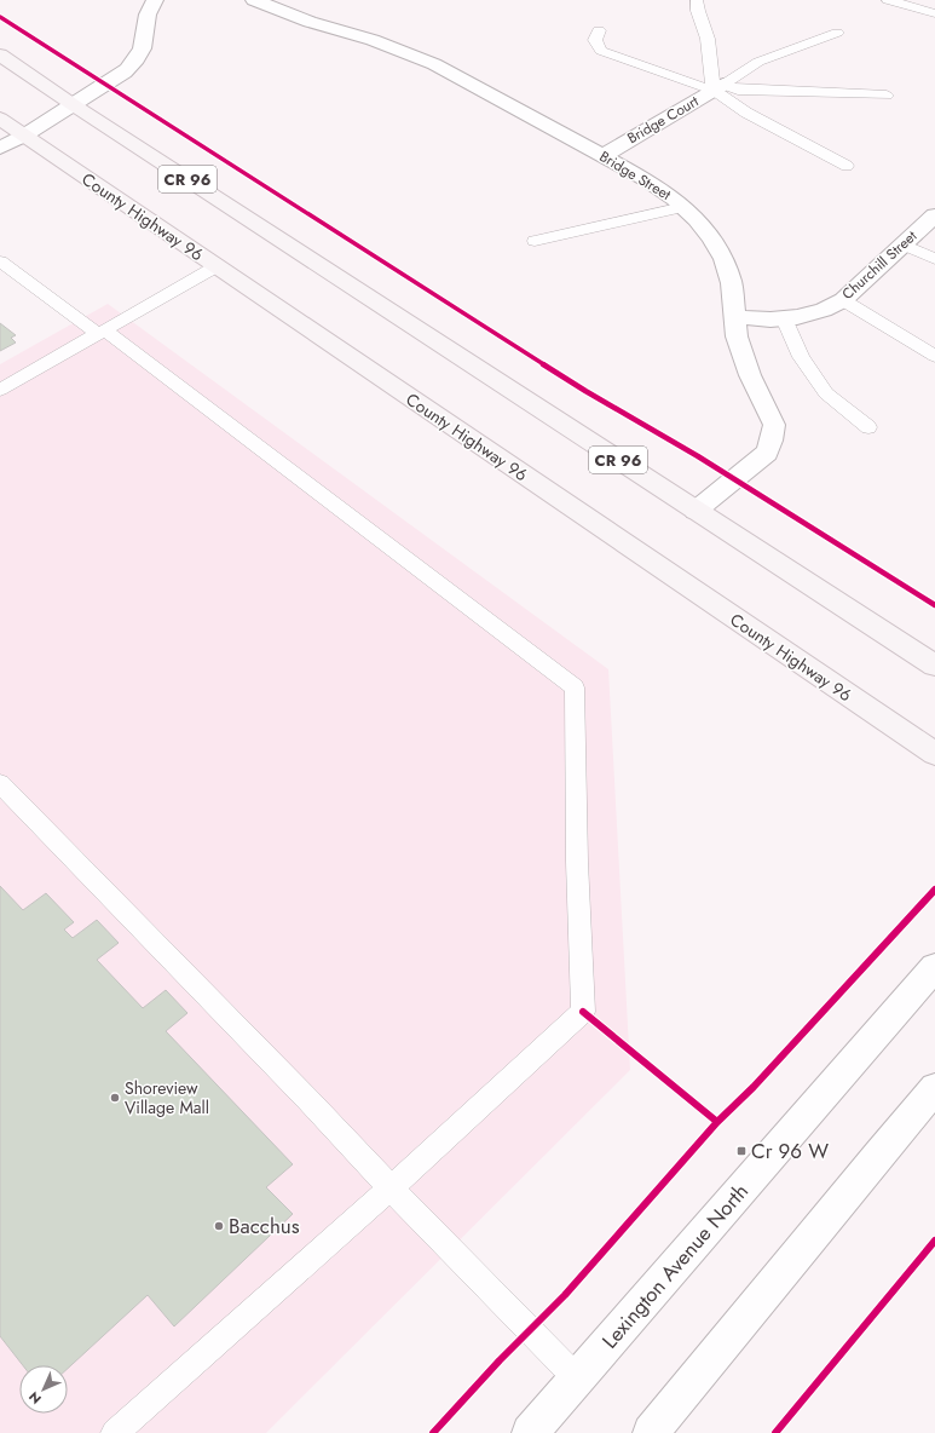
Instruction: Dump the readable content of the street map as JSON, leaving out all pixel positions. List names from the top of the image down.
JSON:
{
  "streets": {
    "main road": ["CR 96", "County Highway 96"],
    "street": [
      "Bridge Court",
      "Bridge Street",
      "Churchill Street",
      "Lexington Avenue North"
    ]
  },
  "crossings": [
    ["Bridge Court", "Bridge Street"],
    ["Bridge Street", "CR 96"],
    ["Bridge Street", "Churchill Street"]
  ],
  "places": {
    "other": ["Shoreview Village Mall", "Bacchus"],
    "transit": ["Cr 96 W"]
  },
  "north": "bottom left"
}
